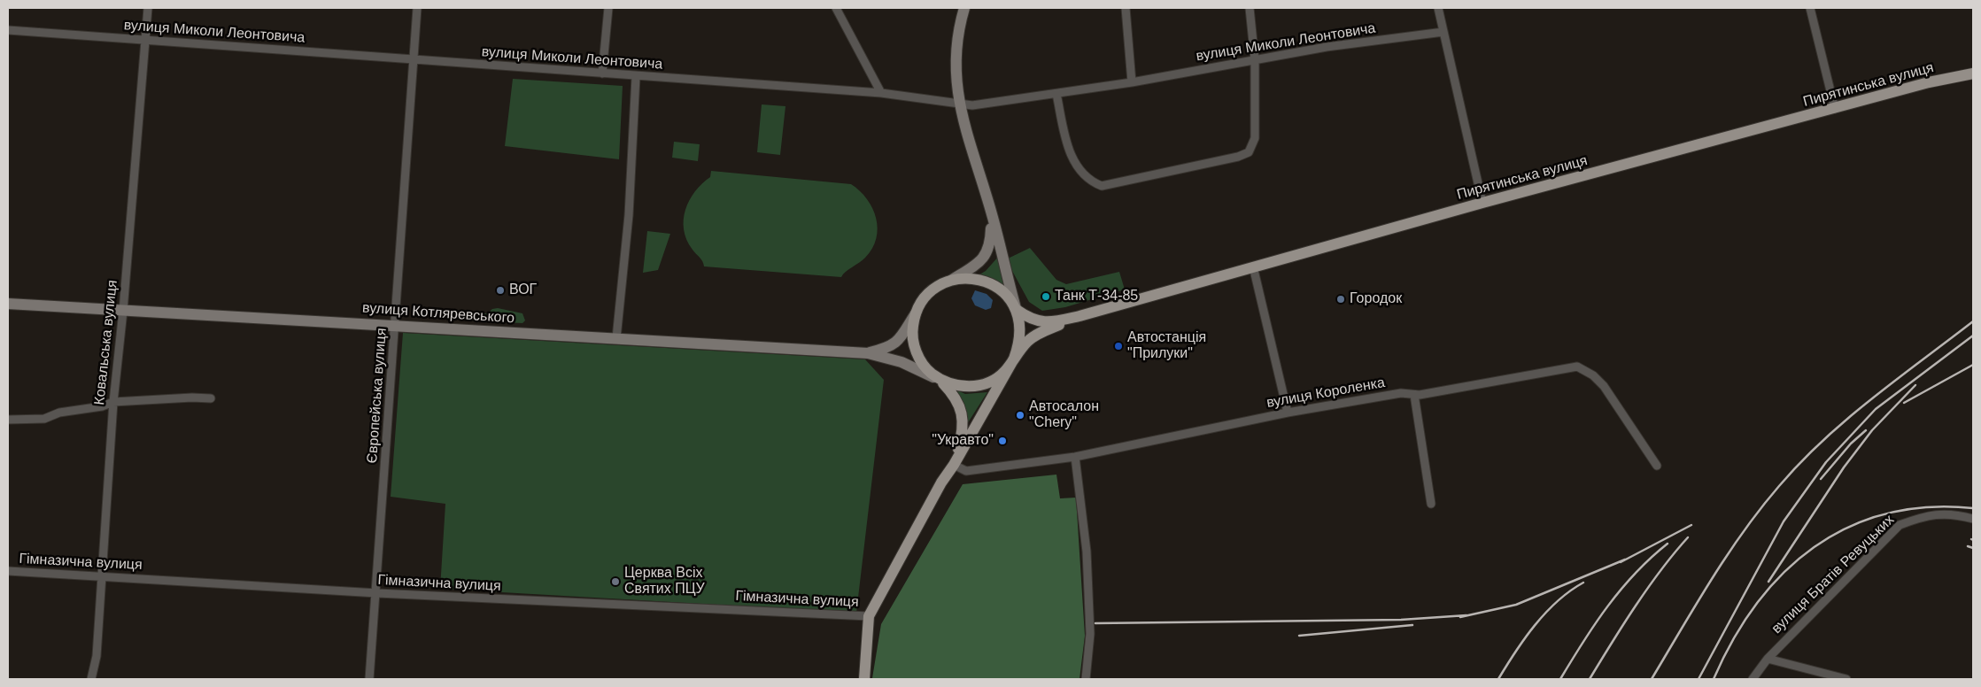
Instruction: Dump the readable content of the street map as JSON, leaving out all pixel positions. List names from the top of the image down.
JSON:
{
  "streets": {
    "main road": ["Пирятинська вулиця", "вулиця Котляревського"],
    "street": [
      "вулиця Миколи Леонтовича",
      "Ковальська вулиця",
      "вулиця Короленка",
      "Європейська вулиця",
      "Гімназична вулиця",
      "вулиця Братів Ревуцьких"
    ]
  },
  "crossings": [
    ["вулиця Миколи Леонтовича", "Ковальська вулиця"],
    ["вулиця Миколи Леонтовича", "Європейська вулиця"],
    ["вулиця Котляревського", "Ковальська вулиця"],
    ["вулиця Котляревського", "Європейська вулиця"],
    ["Ковальська вулиця", "Гімназична вулиця"],
    ["Європейська вулиця", "Гімназична вулиця"]
  ],
  "places": [
    "ВОГ",
    "Танк Т-34-85",
    "Городок",
    "Автостанція \"Прилуки\"",
    "Автосалон \"Chery\"",
    "\"Укравто\"",
    "Церква Всіх Святих ПЦУ"
  ]
}
